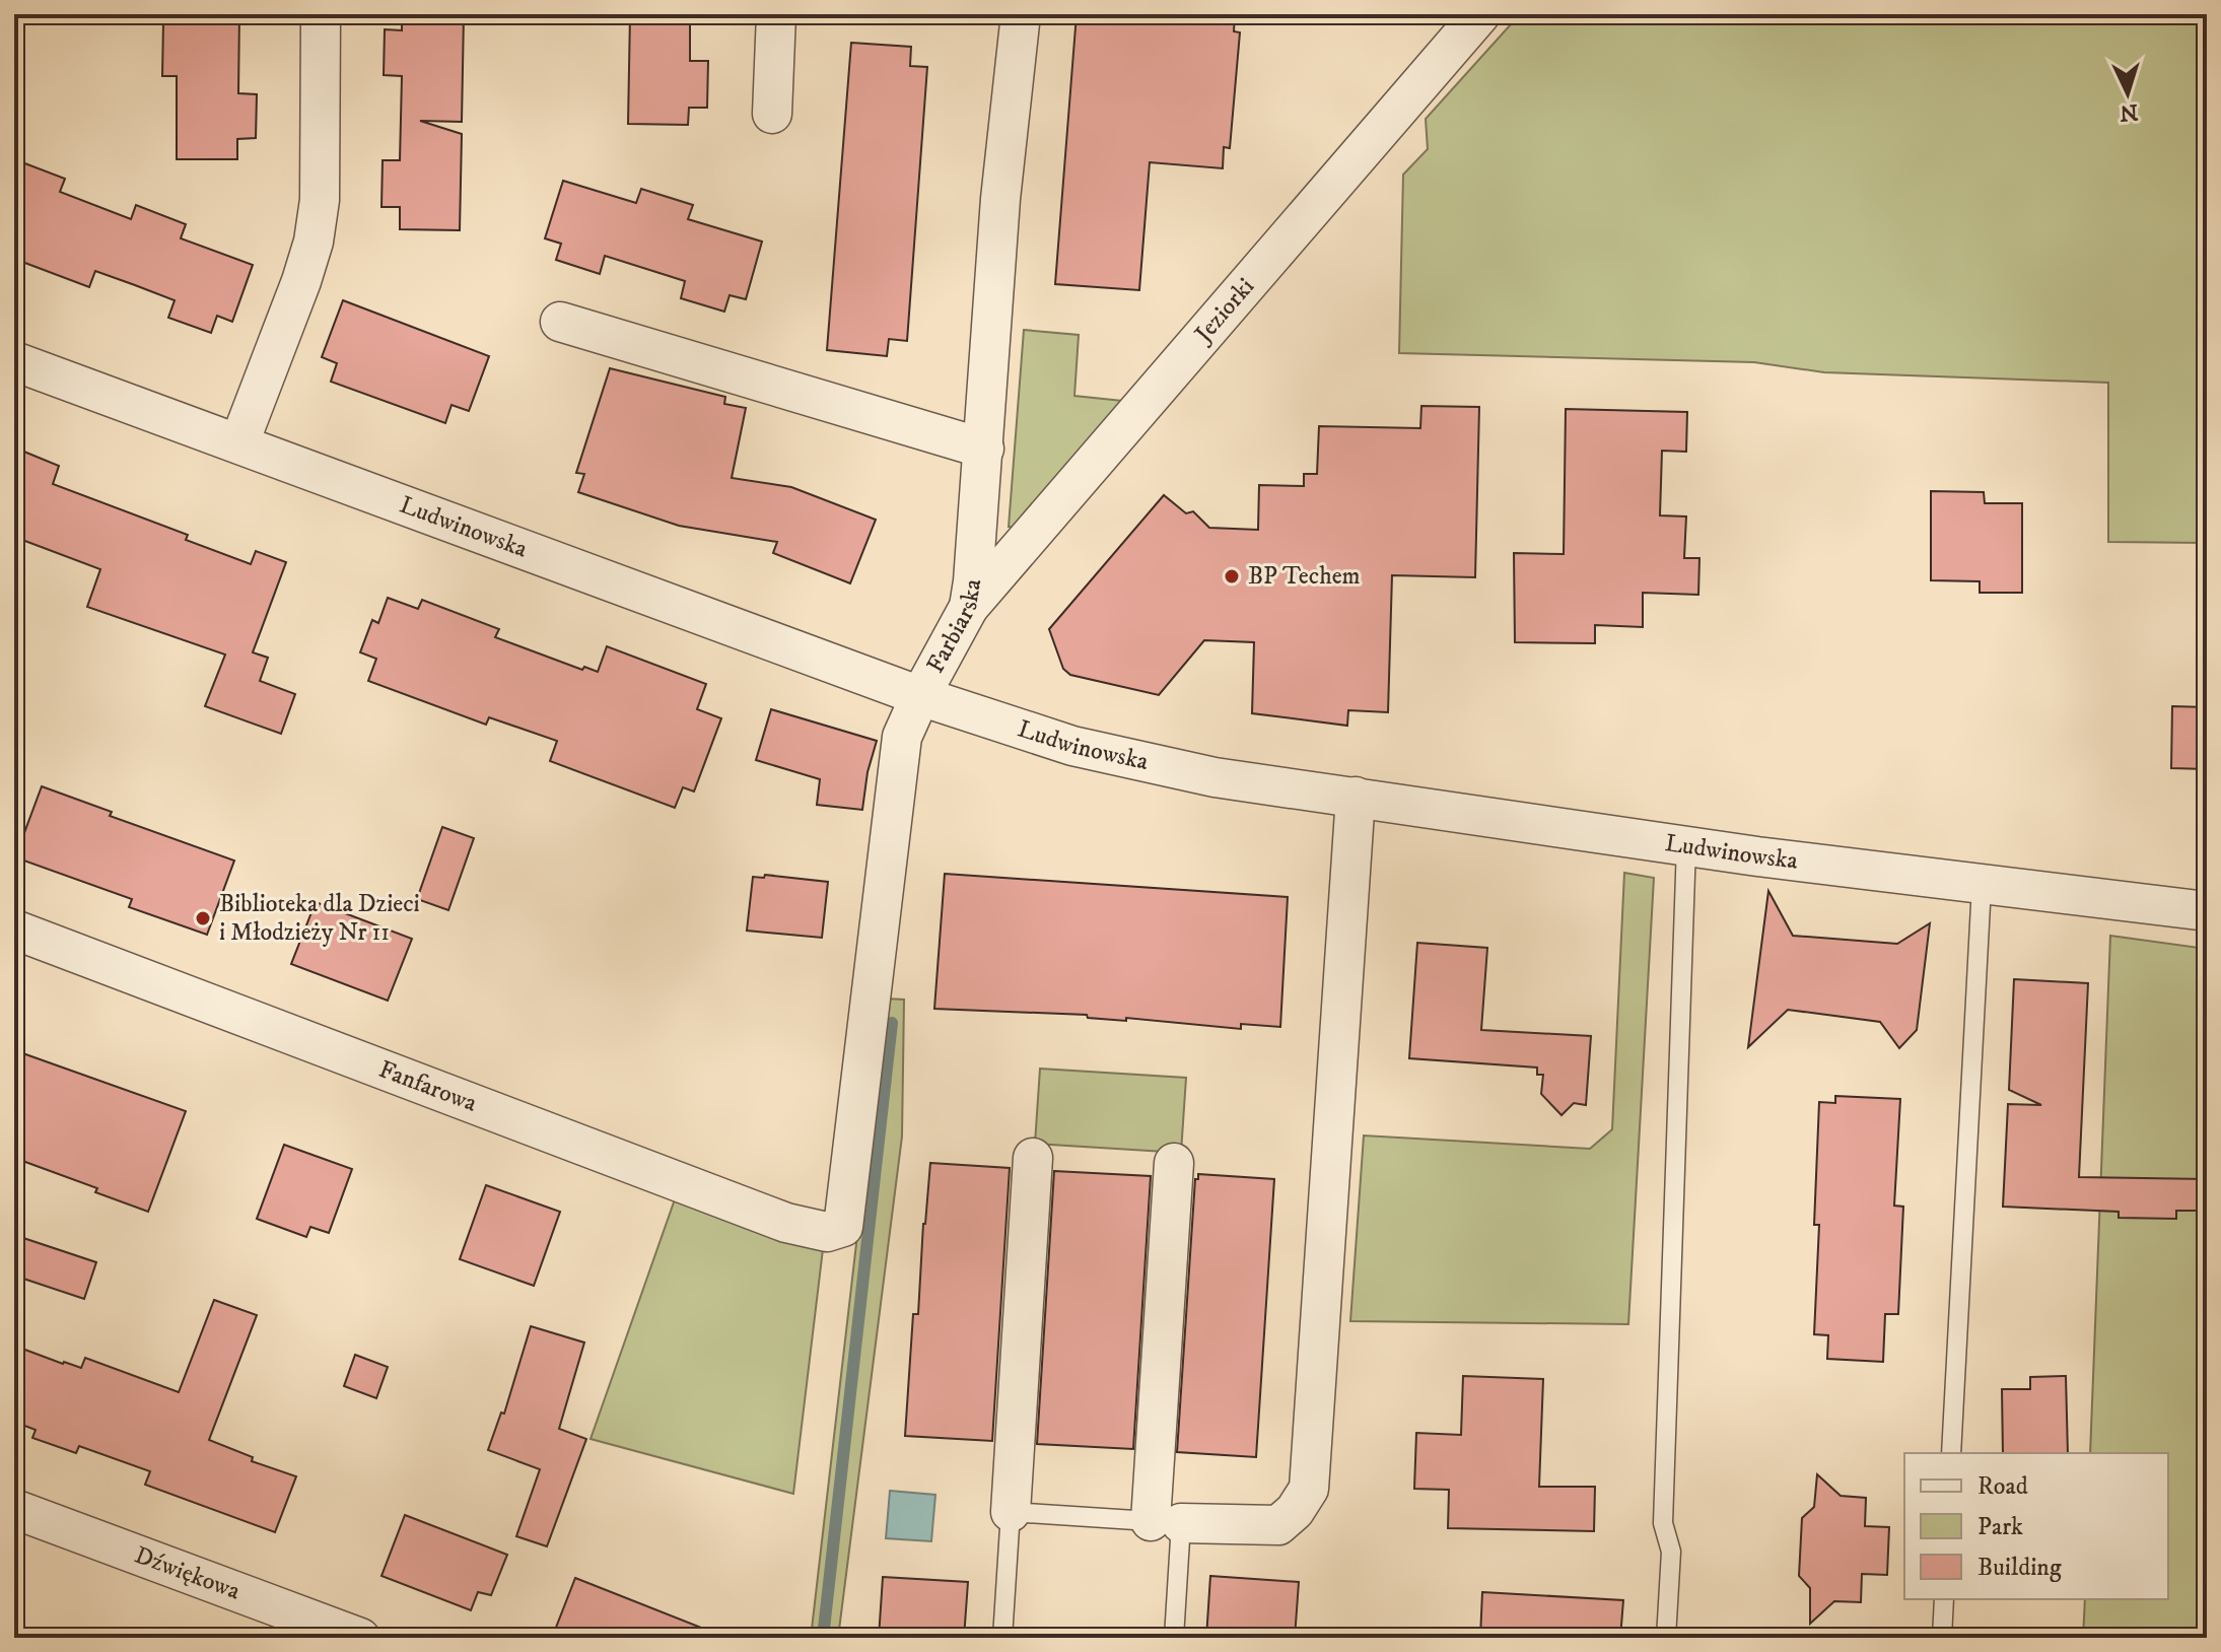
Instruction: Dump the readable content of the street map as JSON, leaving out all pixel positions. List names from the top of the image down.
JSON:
{
  "streets": {
    "street": [
      "Jeziorki",
      "Ludwinowska",
      "Farbiarska",
      "Fanfarowa",
      "Dźwiękowa"
    ]
  },
  "crossings": [
    ["Jeziorki", "Farbiarska"],
    ["Ludwinowska", "Farbiarska"],
    ["Farbiarska", "Fanfarowa"]
  ],
  "places": ["BP Techem", "Biblioteka dla Dzieci i Młodzieży Nr 11"],
  "legend": ["Road", "Park", "Building"],
  "north": "bottom"
}
